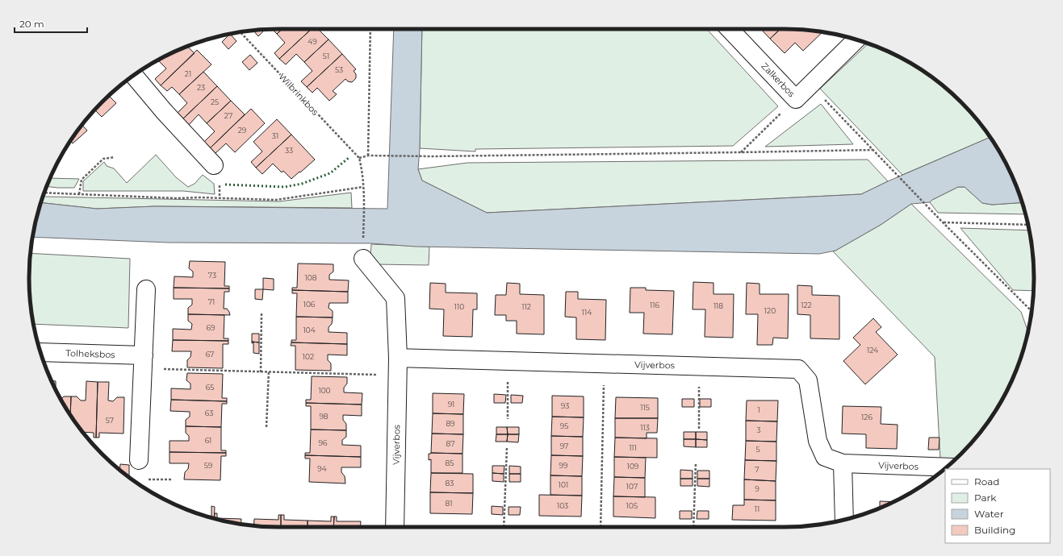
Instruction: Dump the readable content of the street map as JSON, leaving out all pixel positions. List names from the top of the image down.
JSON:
{
  "streets": {
    "street": ["Zalkerbos", "Tolheksbos", "Vijverbos"],
    "path": ["Wilbrinkbos"]
  },
  "house_numbers": [
    "49",
    "51",
    "53",
    "21",
    "23",
    "25",
    "27",
    "29",
    "31",
    "33",
    "73",
    "108",
    "71",
    "106",
    "116",
    "122",
    "118",
    "110",
    "112",
    "120",
    "114",
    "69",
    "104",
    "124",
    "67",
    "102",
    "65",
    "100",
    "91",
    "93",
    "115",
    "1",
    "63",
    "98",
    "126",
    "57",
    "89",
    "95",
    "113",
    "3",
    "61",
    "96",
    "87",
    "97",
    "111",
    "5",
    "85",
    "59",
    "99",
    "109",
    "94",
    "7",
    "83",
    "101",
    "107",
    "9",
    "81",
    "103",
    "105",
    "11"
  ],
  "legend": [
    "Road",
    "Park",
    "Water",
    "Building"
  ],
  "scale_bar": "20 m"
}
